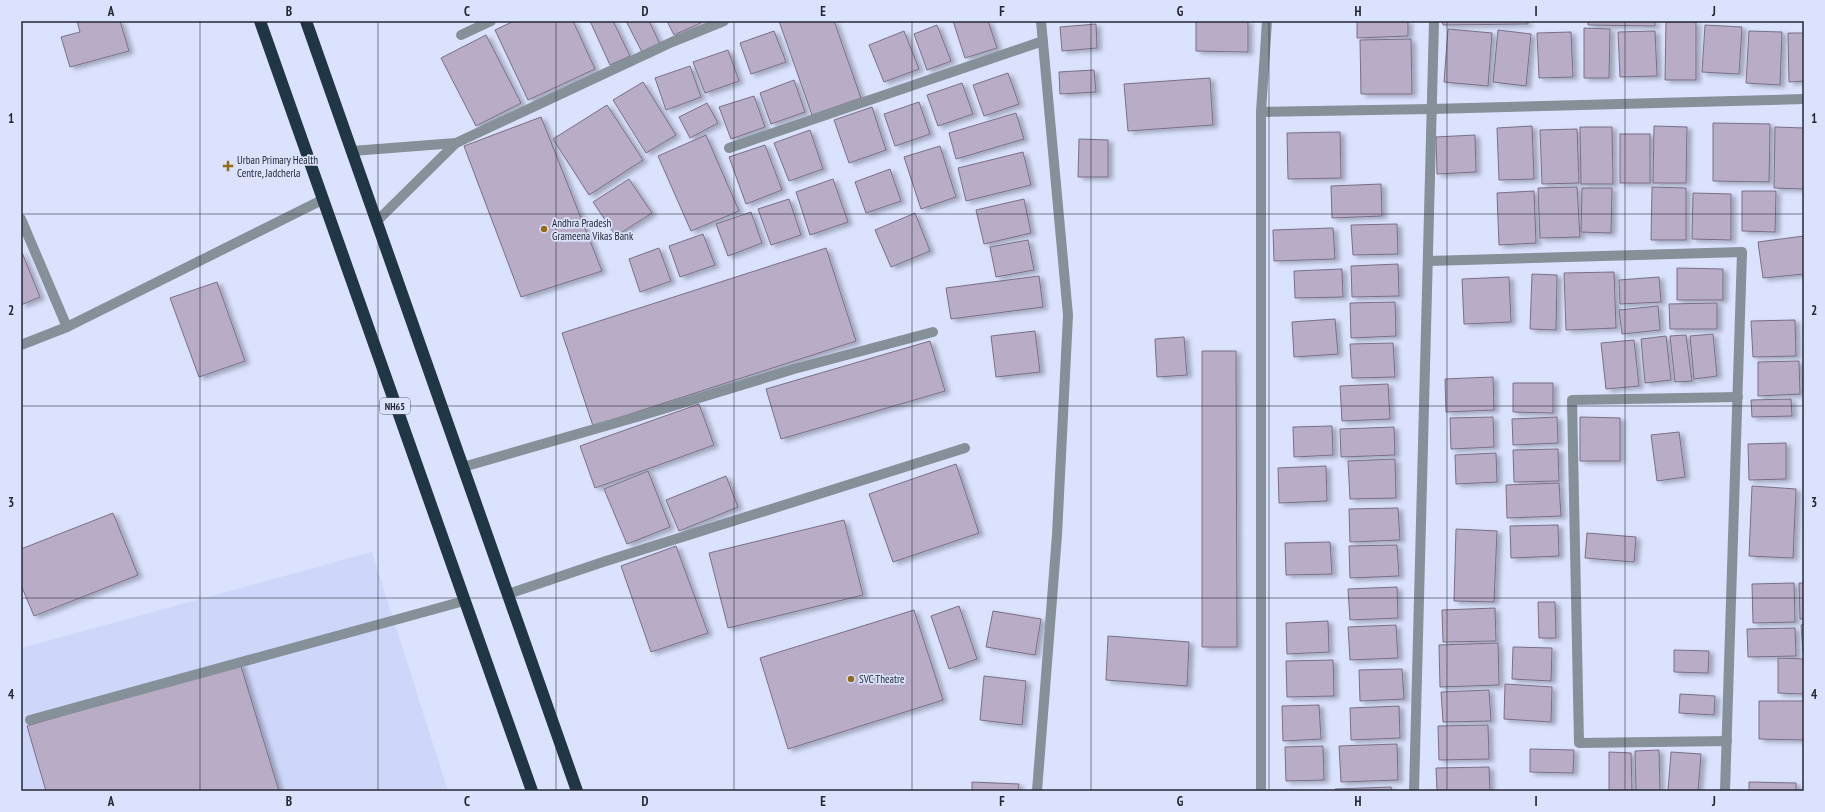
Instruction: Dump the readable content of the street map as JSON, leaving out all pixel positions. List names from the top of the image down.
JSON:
{
  "streets": {
    "highway": ["NH65"]
  },
  "places": {
    "health": ["Urban Primary Health Centre, Jadcherla"],
    "other": ["Andhra Pradesh Grameena Vikas Bank", "SVC Theatre"]
  },
  "grid": {
    "columns": [
      "A",
      "B",
      "C",
      "D",
      "E",
      "F",
      "G",
      "H",
      "I",
      "J"
    ],
    "rows": [
      "1",
      "2",
      "3",
      "4"
    ]
  }
}
